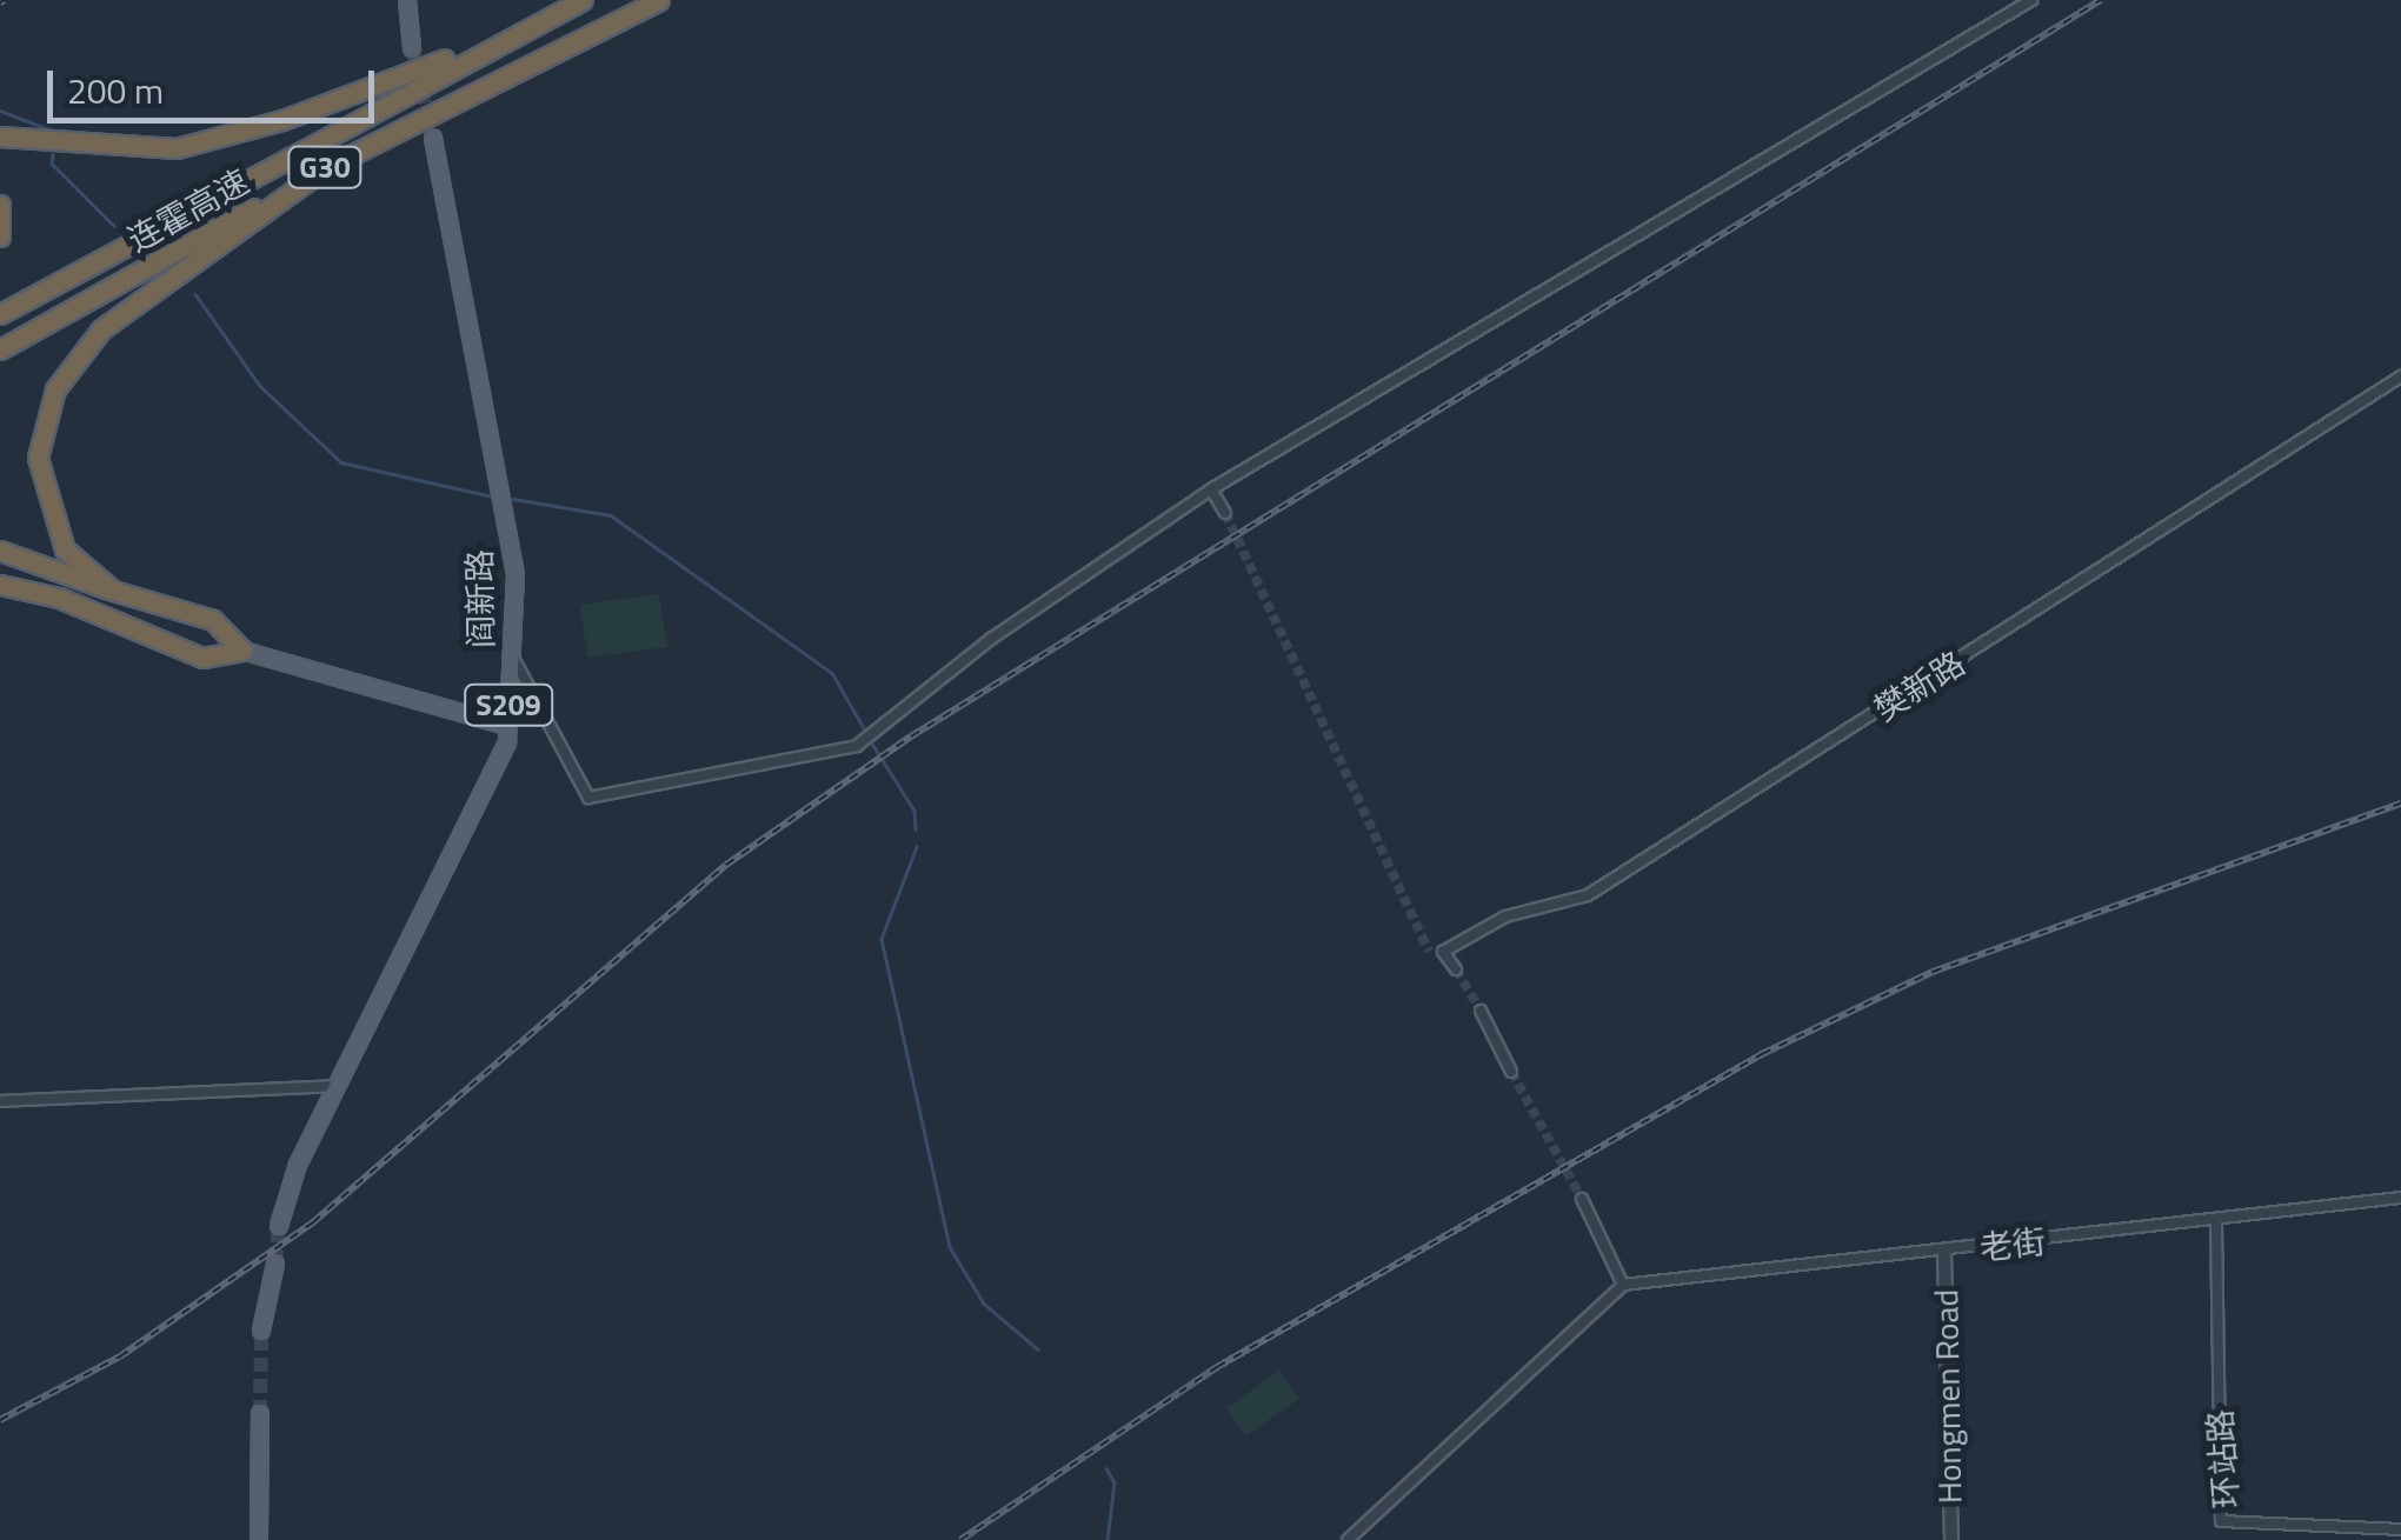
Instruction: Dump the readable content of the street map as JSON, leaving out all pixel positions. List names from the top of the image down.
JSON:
{
  "streets": {
    "highway": ["G30", "连霍高速"],
    "main road": ["阎新路", "S209"],
    "street": [
      "樊新路",
      "老街",
      "Hongmen Road",
      "环站路"
    ]
  },
  "crossings": [
    ["老街", "Hongmen Road"],
    ["老街", "环站路"]
  ],
  "scale_bar": "200 m"
}
